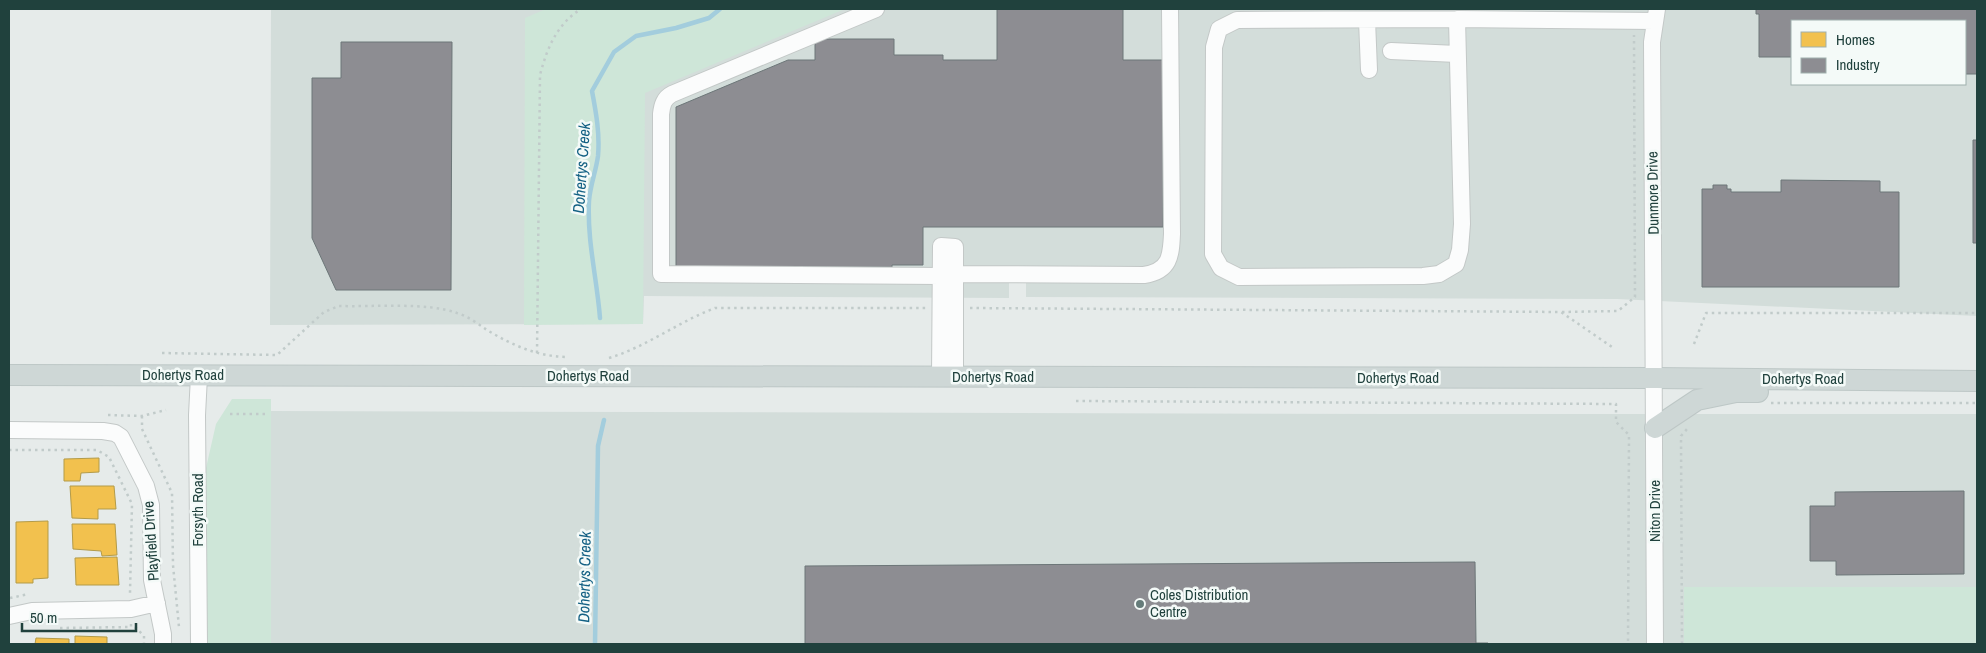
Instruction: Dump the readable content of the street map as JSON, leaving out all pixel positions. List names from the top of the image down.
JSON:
{
  "streets": {
    "main road": ["Dohertys Road"],
    "street": [
      "Dunmore Drive",
      "Forsyth Road",
      "Niton Drive",
      "Playfield Drive"
    ]
  },
  "crossings": [
    ["Dunmore Drive", "Dohertys Road"],
    ["Dunmore Drive", "Niton Drive"],
    ["Dohertys Road", "Forsyth Road"],
    ["Dohertys Road", "Niton Drive"]
  ],
  "water": ["Dohertys Creek"],
  "places": ["Coles Distribution Centre"],
  "legend": ["Homes", "Industry"],
  "scale_bar": "50 m"
}
